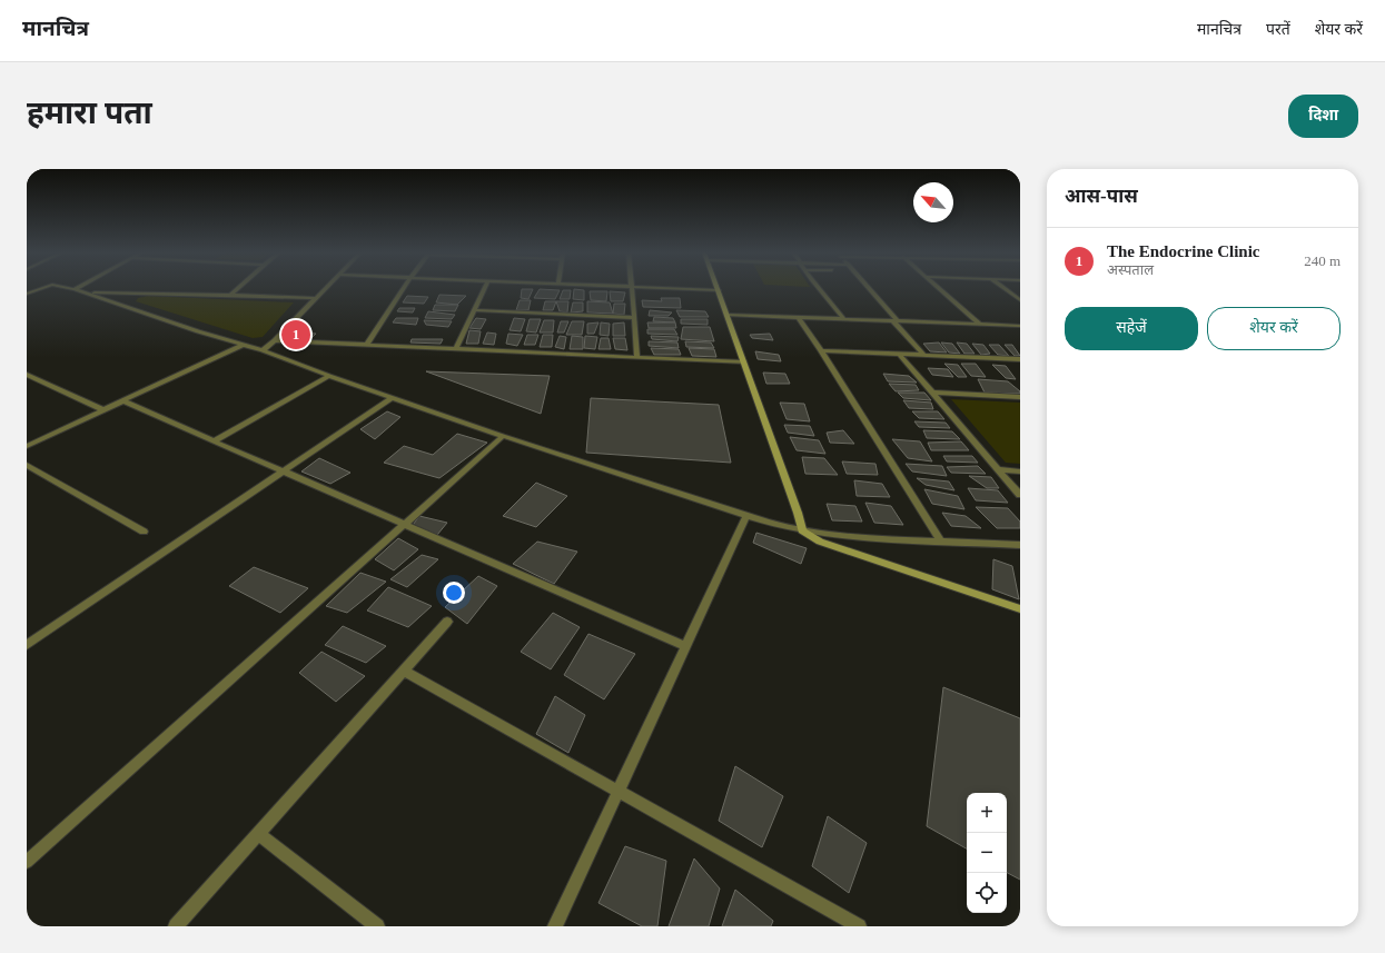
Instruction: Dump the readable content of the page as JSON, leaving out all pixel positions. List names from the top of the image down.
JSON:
{
  "north": "top left",
  "page": {
    "header": "मानचित्र",
    "nav": ["मानचित्र", "परतें", "शेयर करें"],
    "buttons": [
      "दिशा",
      ["सहेजें", "शेयर करें"]
    ],
    "title": "हमारा पता",
    "heading": "आस-पास",
    "list": [
      {
        "mark": "1",
        "name": "The Endocrine Clinic",
        "note": "अस्पताल",
        "value": "240 m"
      }
    ],
    "pins": "1",
    "map_buttons": ["+", "−"]
  }
}
